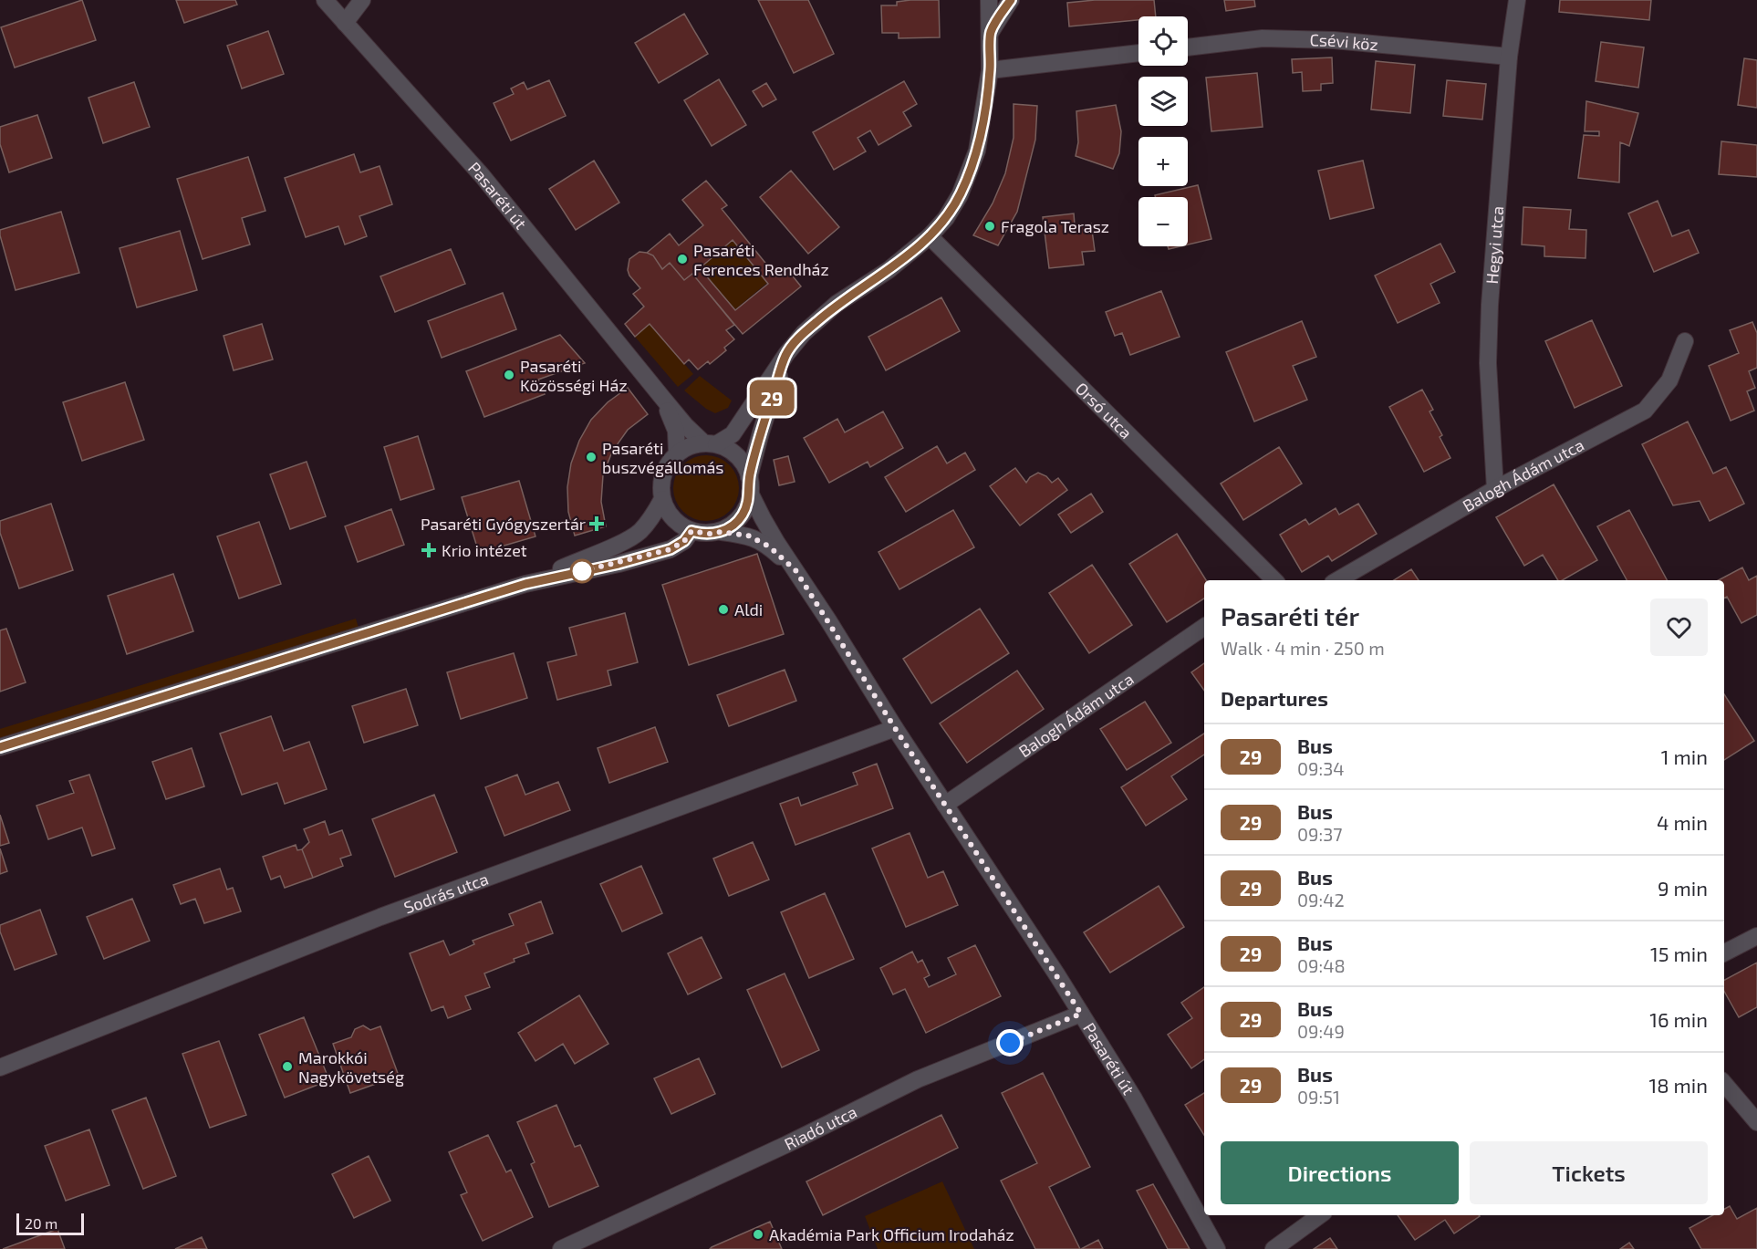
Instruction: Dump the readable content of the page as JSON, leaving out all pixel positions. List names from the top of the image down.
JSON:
{
  "streets": {
    "street": [
      "Csévi köz",
      "Pasaréti út",
      "Hegyi utca",
      "Orsó utca",
      "Balogh Ádám utca",
      "Sodrás utca",
      "Riadó utca"
    ]
  },
  "crossings": [
    ["Csévi köz", "Hegyi utca"],
    ["Pasaréti út", "Balogh Ádám utca"],
    ["Pasaréti út", "Sodrás utca"],
    ["Pasaréti út", "Riadó utca"],
    ["Hegyi utca", "Balogh Ádám utca"]
  ],
  "places": {
    "other": [
      "Fragola Terasz",
      "Pasaréti Ferences Rendház",
      "Pasaréti Közösségi Ház",
      "Pasaréti buszvégállomás",
      "Aldi",
      "Marokkói Nagykövetség",
      "Akadémia Park Officium Irodaház"
    ],
    "health": ["Pasaréti Gyógyszertár", "Krio intézet"]
  },
  "lines": ["bus line 29"],
  "scale_bar": "20 m",
  "page": {
    "on_map": "29",
    "map_buttons": ["+", "−"],
    "heading": [
      ["Pasaréti tér", "Walk · 4 min · 250 m"],
      "Departures"
    ],
    "list": [
      {
        "mark": "29",
        "name": "Bus",
        "note": "09:34",
        "value": "1 min"
      },
      {
        "mark": "29",
        "name": "Bus",
        "note": "09:37",
        "value": "4 min"
      },
      {
        "mark": "29",
        "name": "Bus",
        "note": "09:42",
        "value": "9 min"
      },
      {
        "mark": "29",
        "name": "Bus",
        "note": "09:48",
        "value": "15 min"
      },
      {
        "mark": "29",
        "name": "Bus",
        "note": "09:49",
        "value": "16 min"
      },
      {
        "mark": "29",
        "name": "Bus",
        "note": "09:51",
        "value": "18 min"
      }
    ],
    "buttons": ["Directions", "Tickets"],
    "scale": "20 m"
  }
}
